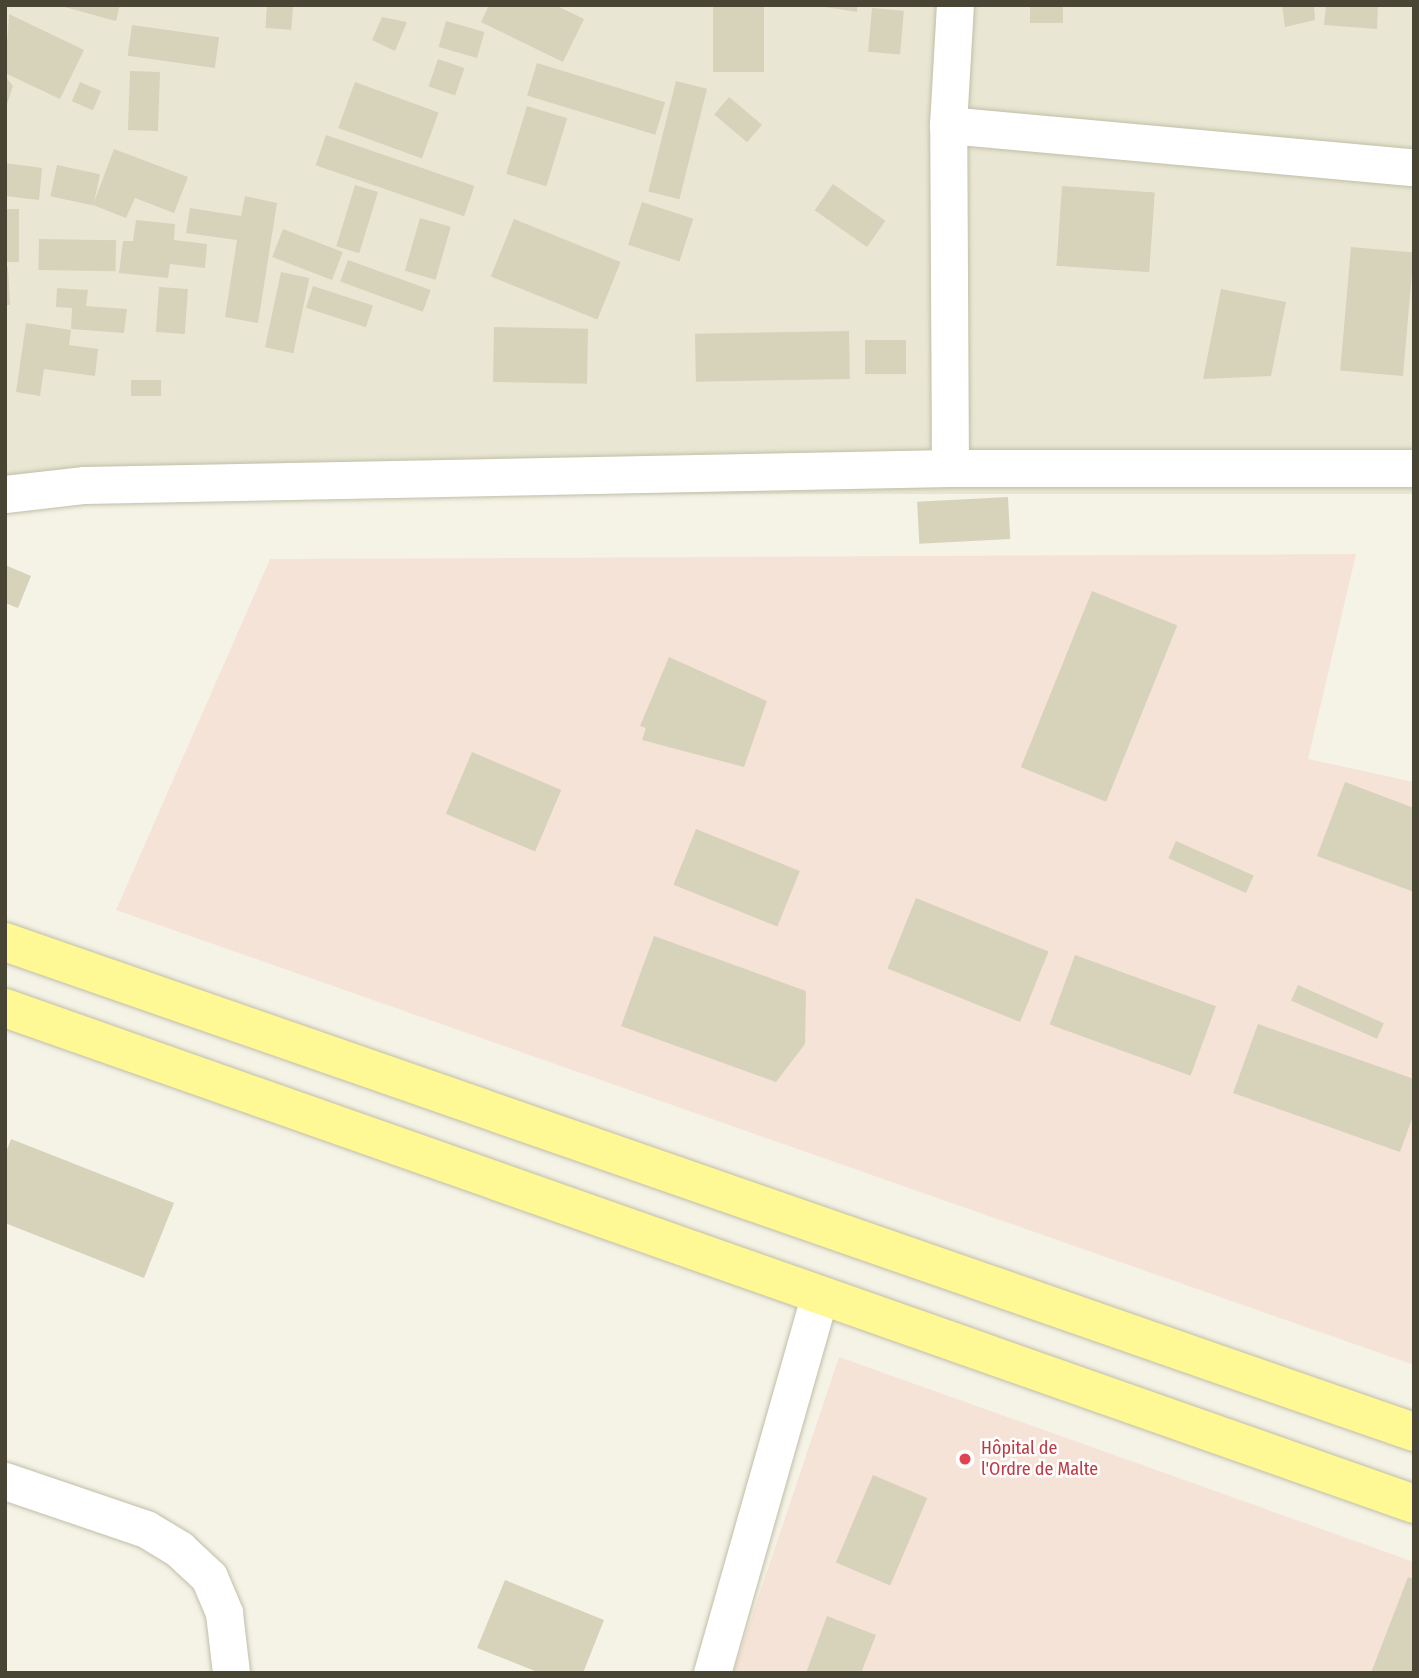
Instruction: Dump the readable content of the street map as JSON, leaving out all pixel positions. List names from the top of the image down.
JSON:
{
  "places": ["Hôpital de l'Ordre de Malte"]
}
